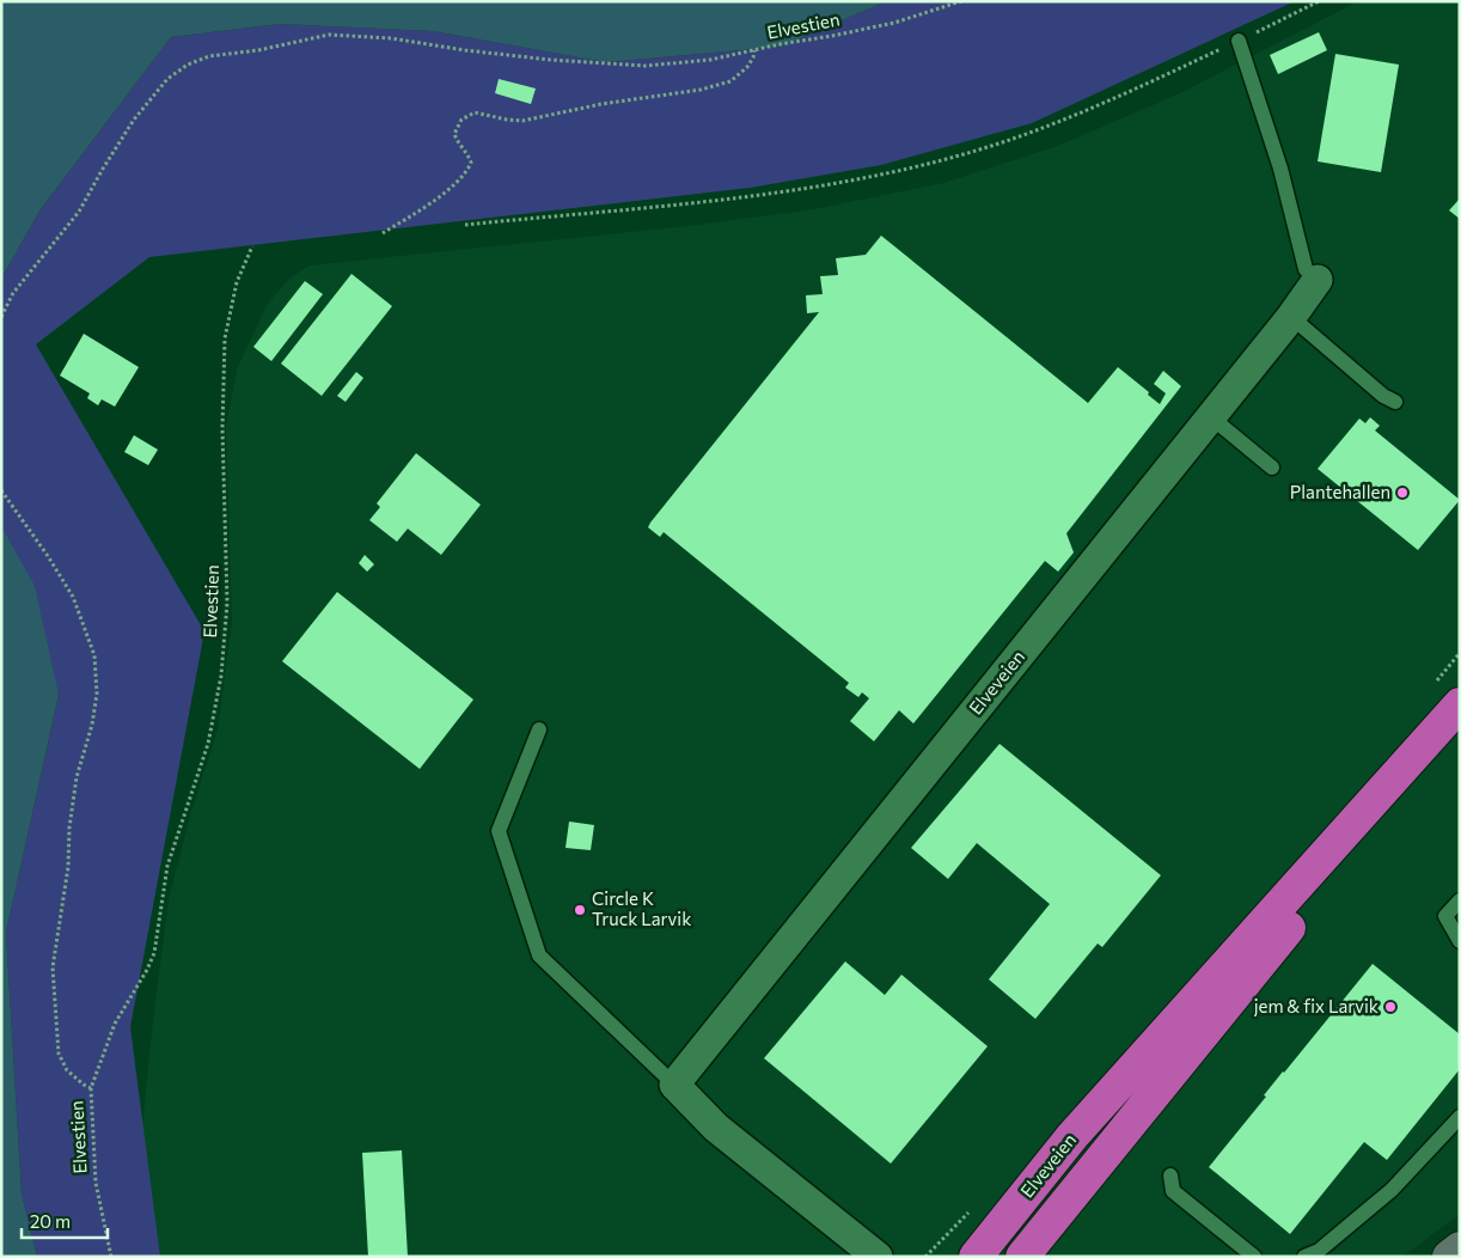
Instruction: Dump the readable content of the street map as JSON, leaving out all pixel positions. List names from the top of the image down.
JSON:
{
  "streets": {
    "highway": ["Elveveien"],
    "path": ["Elvestien"]
  },
  "places": ["Plantehallen", "Circle K Truck Larvik", "jem & fix Larvik"],
  "scale_bar": "20 m"
}
